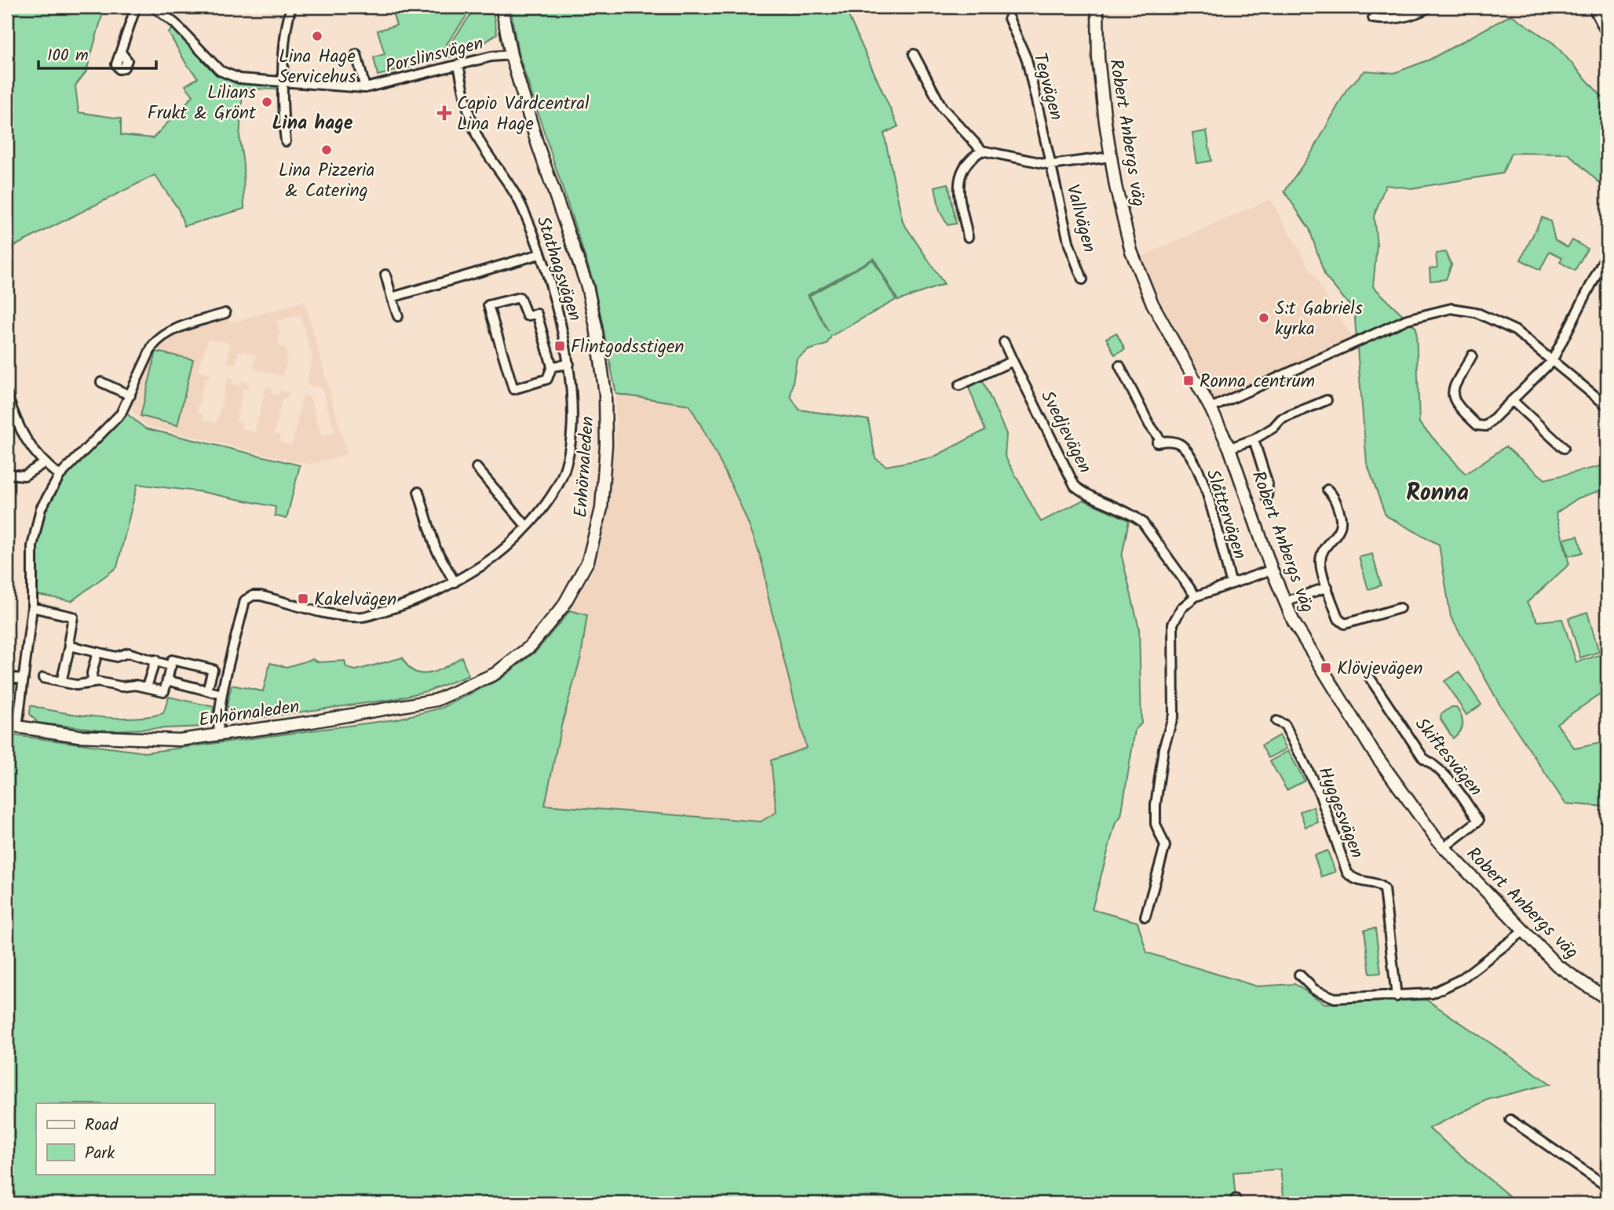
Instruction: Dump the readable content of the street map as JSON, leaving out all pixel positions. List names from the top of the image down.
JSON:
{
  "streets": {
    "street": [
      "Porslinsvägen",
      "Tegvägen",
      "Robert Anbergs väg",
      "Vallvägen",
      "Stathagsvägen",
      "Svedjevägen",
      "Enhörnaleden",
      "Slåttervägen",
      "Skiftesvägen",
      "Hyggesvägen"
    ]
  },
  "crossings": [
    ["Porslinsvägen", "Stathagsvägen"],
    ["Porslinsvägen", "Enhörnaleden"],
    ["Tegvägen", "Vallvägen"],
    ["Robert Anbergs väg", "Skiftesvägen"]
  ],
  "districts": ["Lina hage", "Ronna"],
  "places": {
    "other": [
      "Lina Hage Servicehus",
      "Lilians Frukt & Grönt",
      "Lina Pizzeria & Catering",
      "S:t Gabriels kyrka"
    ],
    "health": ["Capio Vårdcentral Lina Hage"],
    "transit": [
      "Flintgodsstigen",
      "Ronna centrum",
      "Kakelvägen",
      "Klövjevägen"
    ]
  },
  "legend": ["Road", "Park"],
  "scale_bar": "100 m"
}
